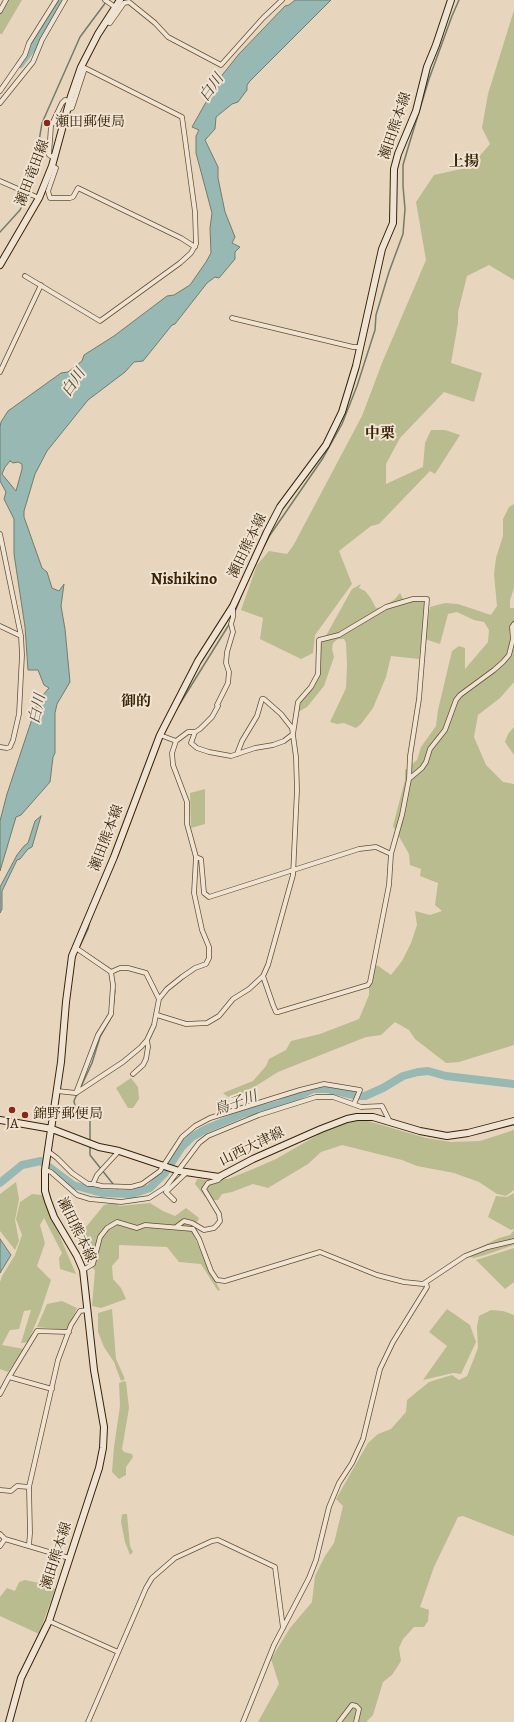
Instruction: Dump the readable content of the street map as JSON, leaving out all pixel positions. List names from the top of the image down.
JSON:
{
  "streets": {
    "main road": ["瀬田熊本線", "瀬田竜田線", "山西大津線"]
  },
  "crossings": [
    ["瀬田熊本線", "山西大津線"]
  ],
  "districts": [
    "上揚",
    "中栗",
    "Nishikino",
    "御的"
  ],
  "water": ["白川", "鳥子川"],
  "places": ["瀬田郵便局", "JA", "錦野郵便局"]
}
